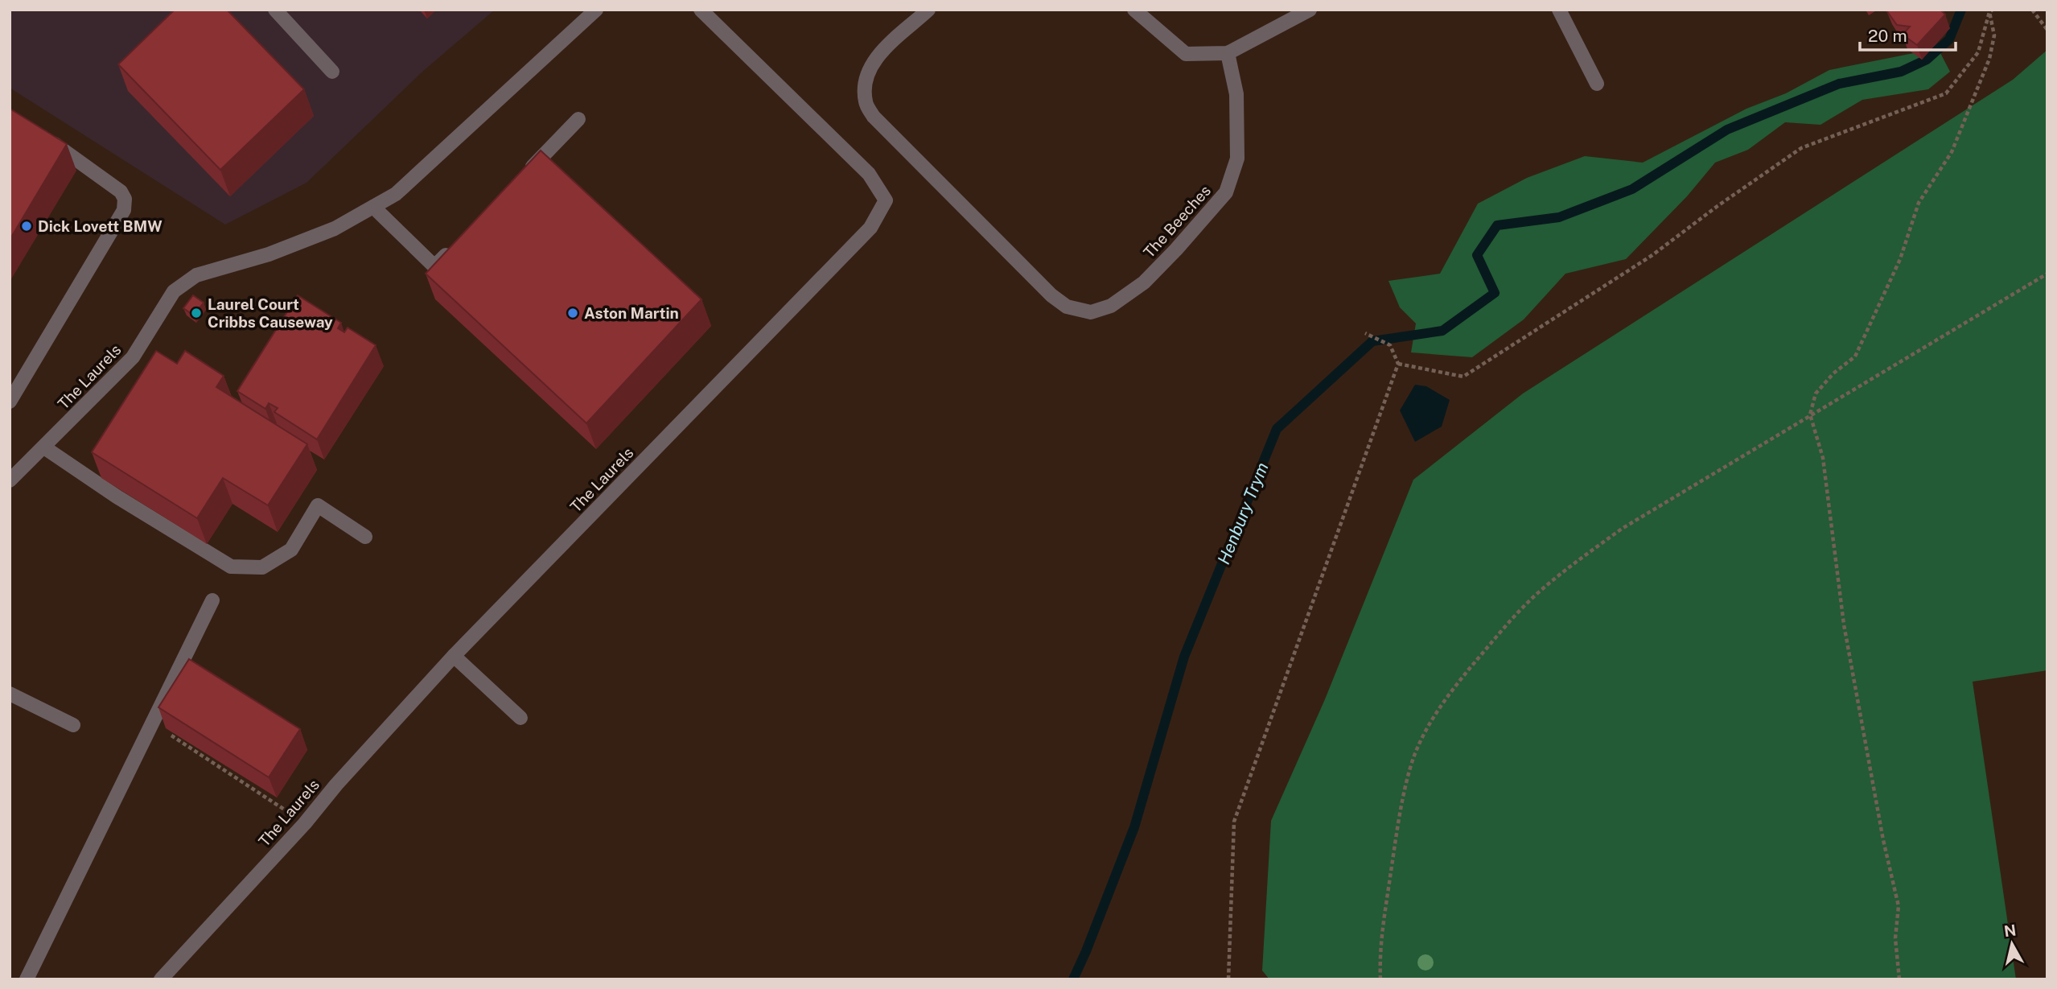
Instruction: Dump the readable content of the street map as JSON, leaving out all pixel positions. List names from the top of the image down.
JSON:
{
  "streets": {
    "street": ["The Beeches", "The Laurels"]
  },
  "water": ["Henbury Trym"],
  "places": ["Dick Lovett BMW", "Laurel Court Cribbs Causeway", "Aston Martin"],
  "scale_bar": "20 m",
  "north": "top"
}
